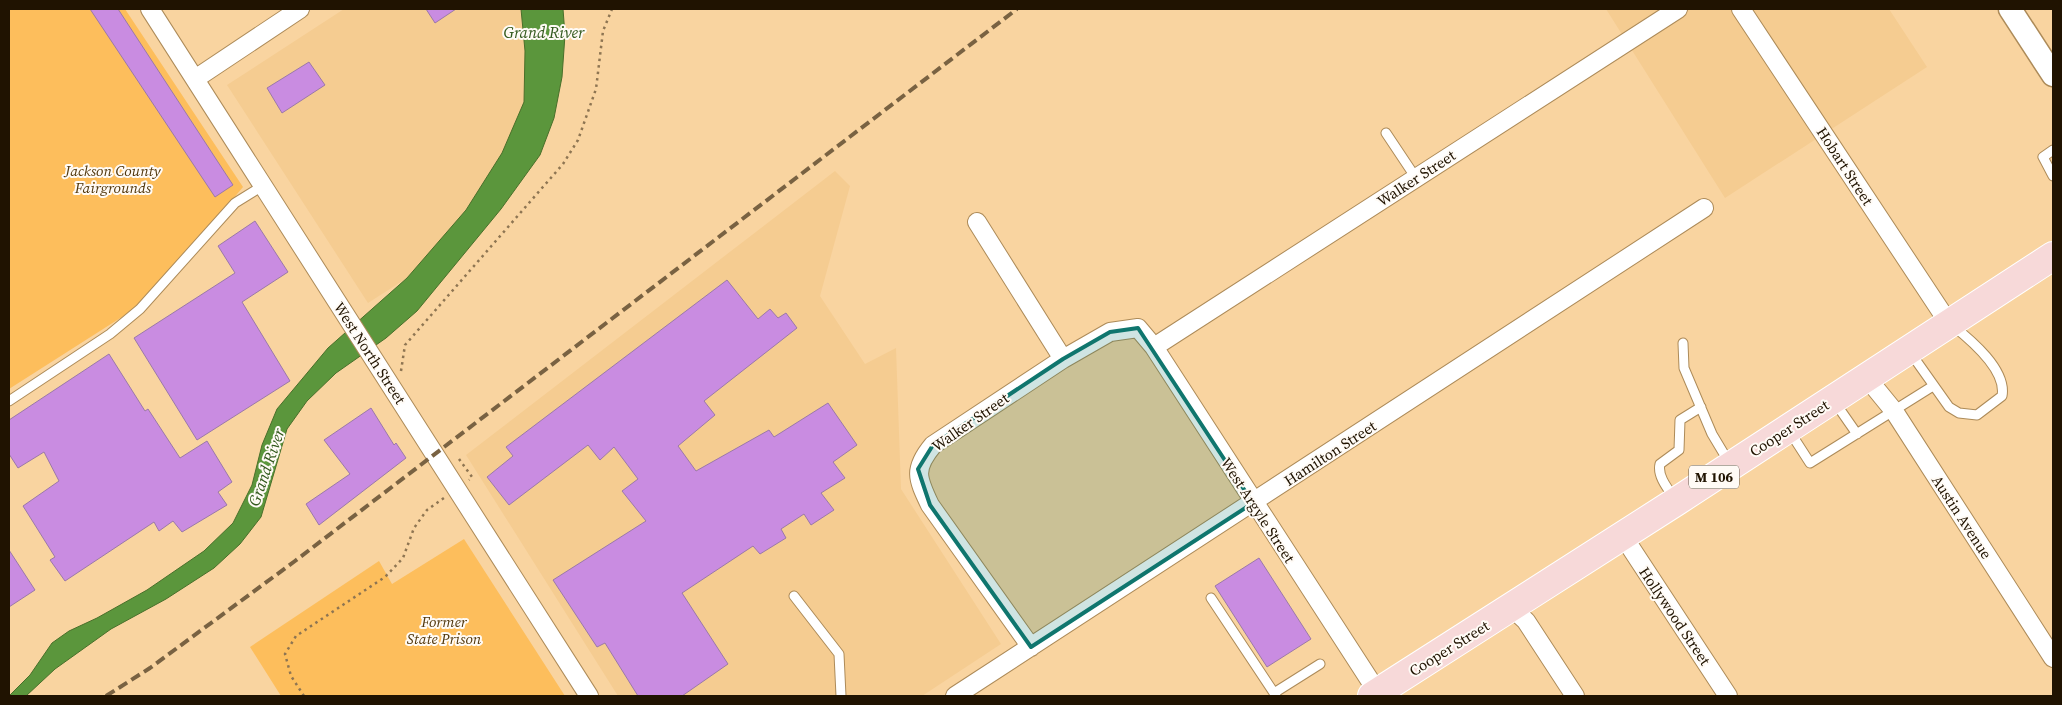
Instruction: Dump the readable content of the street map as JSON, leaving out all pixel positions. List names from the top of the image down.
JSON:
{
  "streets": {
    "main road": ["Cooper Street", "M 106"],
    "street": [
      "Hobart Street",
      "Walker Street",
      "West North Street",
      "Hamilton Street",
      "West Argyle Street",
      "Austin Avenue",
      "Hollywood Street"
    ]
  },
  "crossings": [
    ["Hobart Street", "Cooper Street"],
    ["Walker Street", "Hamilton Street"],
    ["Walker Street", "West Argyle Street"],
    ["Cooper Street", "West Argyle Street"],
    ["Cooper Street", "Austin Avenue"],
    ["Cooper Street", "Hollywood Street"],
    ["Hamilton Street", "West Argyle Street"]
  ],
  "water": ["Grand River"],
  "parks": ["Jackson County Fairgrounds", "Former State Prison"]
}
